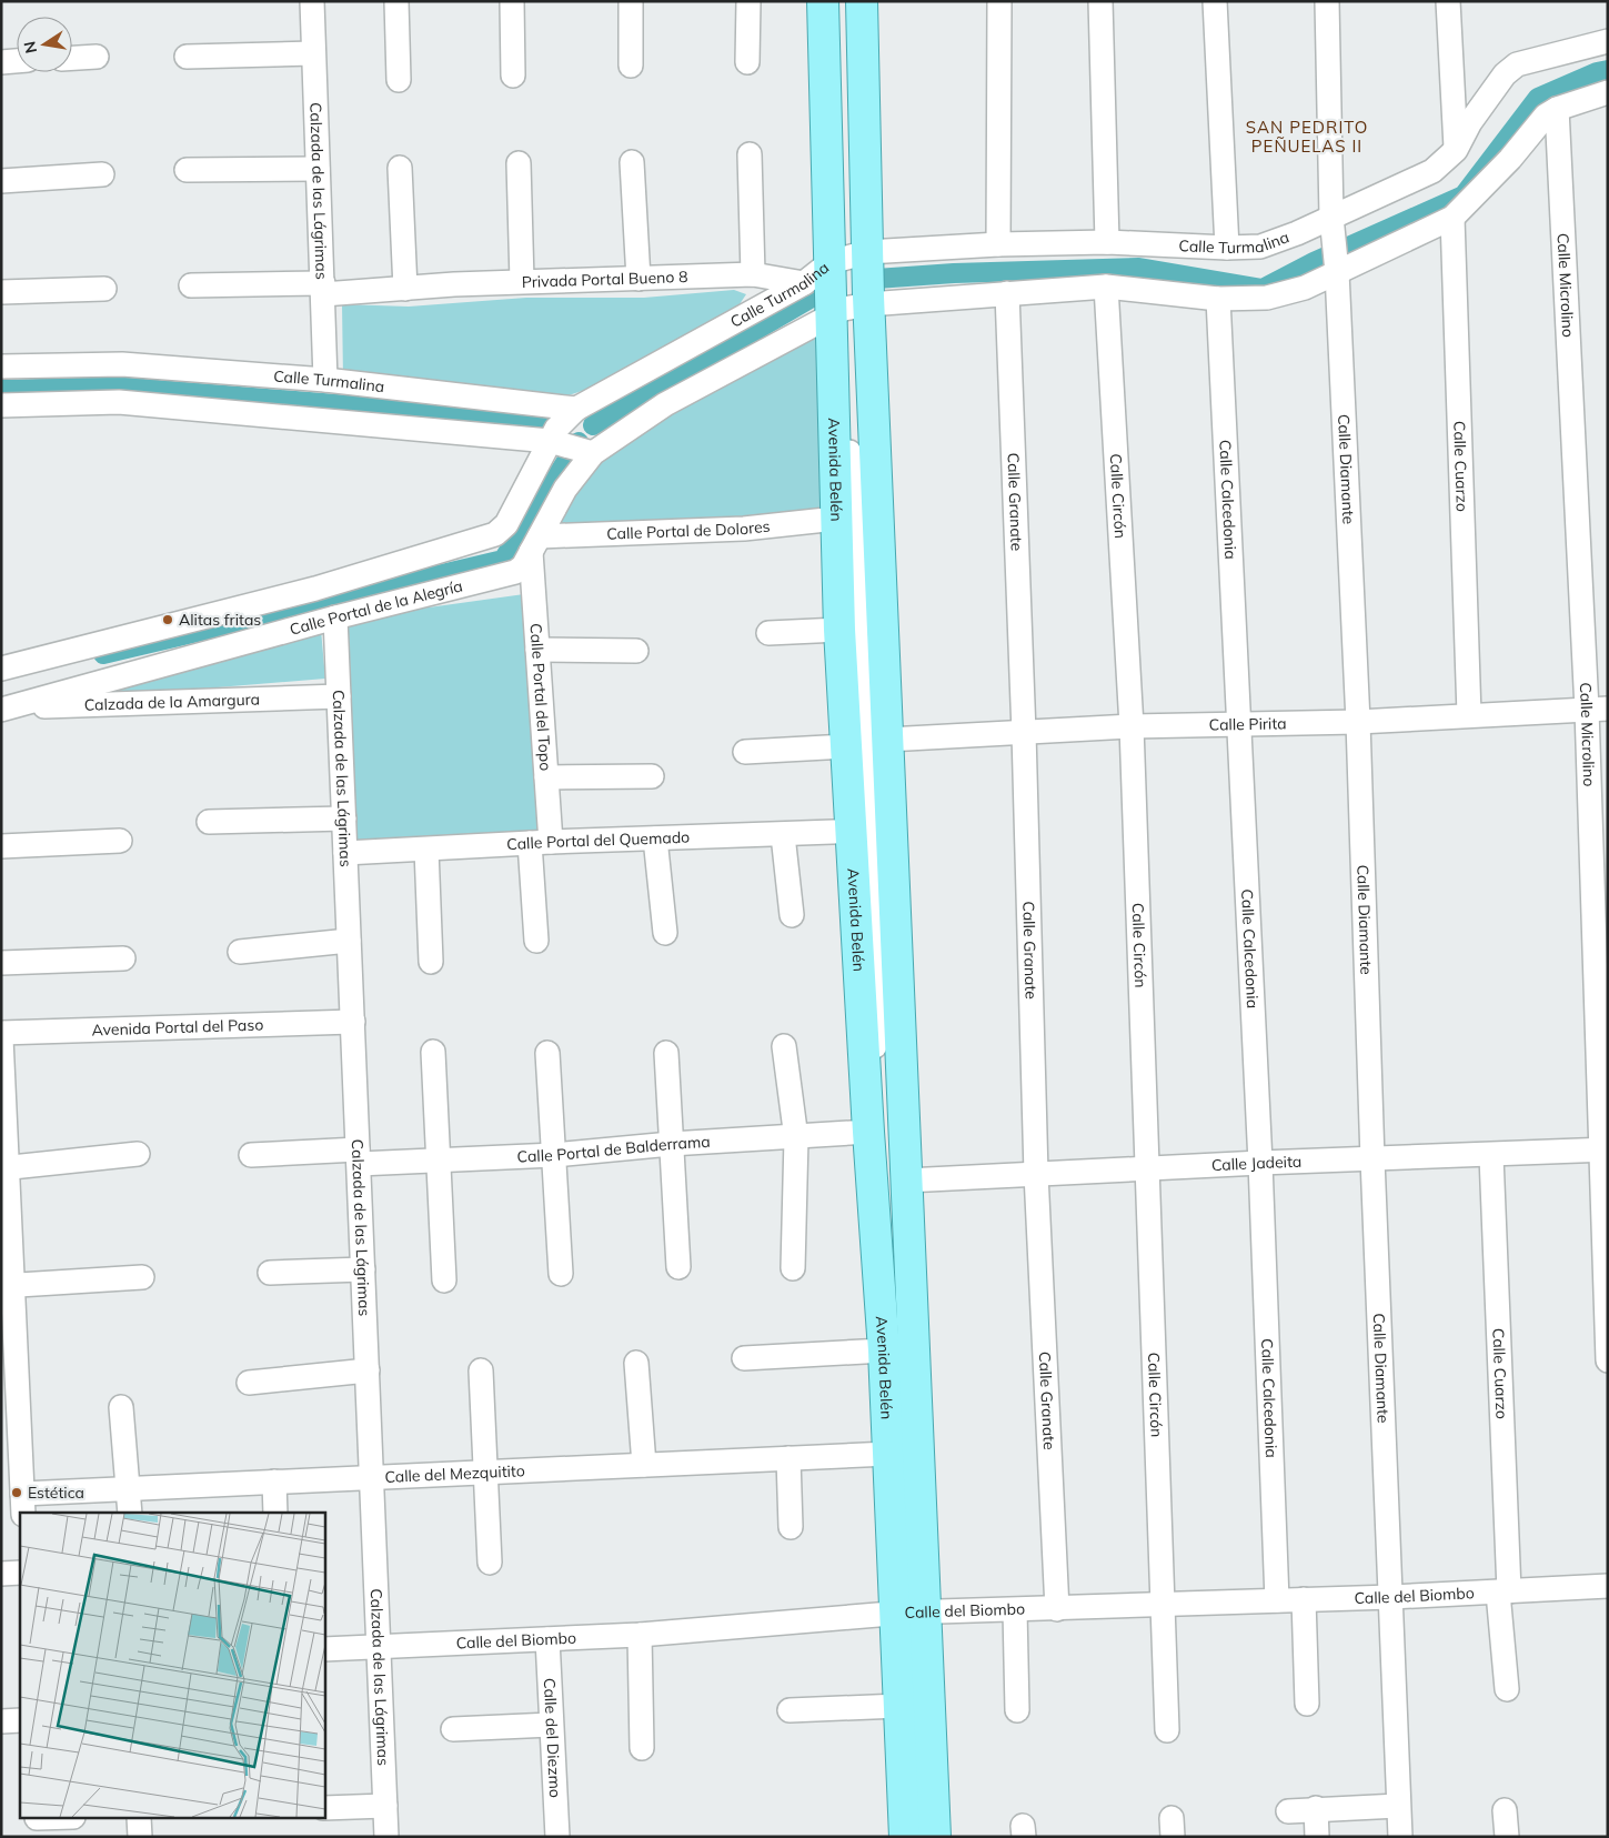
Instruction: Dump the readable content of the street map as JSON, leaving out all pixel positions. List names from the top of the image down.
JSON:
{
  "streets": {
    "main road": ["Avenida Belén"],
    "street": [
      "Calzada de las Lágrimas",
      "Calle Turmalina",
      "Privada Portal Bueno 8",
      "Calle Microlino",
      "Calle Cuarzo",
      "Calle Diamante",
      "Calle Circón",
      "Calle Calcedonia",
      "Calle Granate",
      "Calle Portal de Dolores",
      "Calle Portal de la Alegría",
      "Calle Portal del Topo",
      "Calzada de la Amargura",
      "Calle Pirita",
      "Calle Portal del Quemado",
      "Avenida Portal del Paso",
      "Calle Portal de Balderrama",
      "Calle Jadeita",
      "Calle del Mezquitito",
      "Calle del Biombo",
      "Calle del Diezmo"
    ]
  },
  "crossings": [
    ["Calzada de las Lágrimas", "Calle Turmalina"],
    ["Calzada de las Lágrimas", "Privada Portal Bueno 8"],
    ["Calzada de las Lágrimas", "Calle Portal de la Alegría"],
    ["Calzada de las Lágrimas", "Calzada de la Amargura"],
    ["Calzada de las Lágrimas", "Calle Portal del Quemado"],
    ["Calzada de las Lágrimas", "Avenida Portal del Paso"],
    ["Calzada de las Lágrimas", "Calle Portal de Balderrama"],
    ["Calzada de las Lágrimas", "Calle del Mezquitito"],
    ["Calzada de las Lágrimas", "Calle del Biombo"],
    ["Calle Turmalina", "Privada Portal Bueno 8"],
    ["Calle Turmalina", "Calle Microlino"],
    ["Calle Turmalina", "Calle Cuarzo"],
    ["Calle Turmalina", "Avenida Belén"],
    ["Calle Turmalina", "Calle Diamante"],
    ["Calle Turmalina", "Calle Circón"],
    ["Calle Turmalina", "Calle Calcedonia"],
    ["Calle Turmalina", "Calle Granate"],
    ["Calle Turmalina", "Calle Portal de la Alegría"],
    ["Calle Microlino", "Calle Pirita"],
    ["Calle Microlino", "Calle Jadeita"],
    ["Calle Cuarzo", "Calle Pirita"],
    ["Calle Cuarzo", "Calle Jadeita"],
    ["Calle Cuarzo", "Calle del Biombo"],
    ["Avenida Belén", "Calle Portal de Dolores"],
    ["Avenida Belén", "Calle Pirita"],
    ["Avenida Belén", "Calle Portal del Quemado"],
    ["Avenida Belén", "Calle Portal de Balderrama"],
    ["Avenida Belén", "Calle Jadeita"],
    ["Avenida Belén", "Calle del Mezquitito"],
    ["Avenida Belén", "Calle del Biombo"],
    ["Calle Diamante", "Calle Pirita"],
    ["Calle Diamante", "Calle Jadeita"],
    ["Calle Diamante", "Calle del Biombo"],
    ["Calle Circón", "Calle Pirita"],
    ["Calle Circón", "Calle Jadeita"],
    ["Calle Circón", "Calle del Biombo"],
    ["Calle Calcedonia", "Calle Pirita"],
    ["Calle Calcedonia", "Calle Jadeita"],
    ["Calle Calcedonia", "Calle del Biombo"],
    ["Calle Granate", "Calle Pirita"],
    ["Calle Granate", "Calle Jadeita"],
    ["Calle Granate", "Calle del Biombo"],
    ["Calle Portal de Dolores", "Calle Portal de la Alegría"],
    ["Calle Portal de Dolores", "Calle Portal del Topo"],
    ["Calle Portal de la Alegría", "Calle Portal del Topo"],
    ["Calle Portal de la Alegría", "Calzada de la Amargura"],
    ["Calle Portal del Topo", "Calle Portal del Quemado"],
    ["Calle del Biombo", "Calle del Diezmo"]
  ],
  "districts": ["SAN PEDRITO PEÑUELAS II"],
  "places": ["Alitas fritas", "Estética"],
  "north": "left"
}
